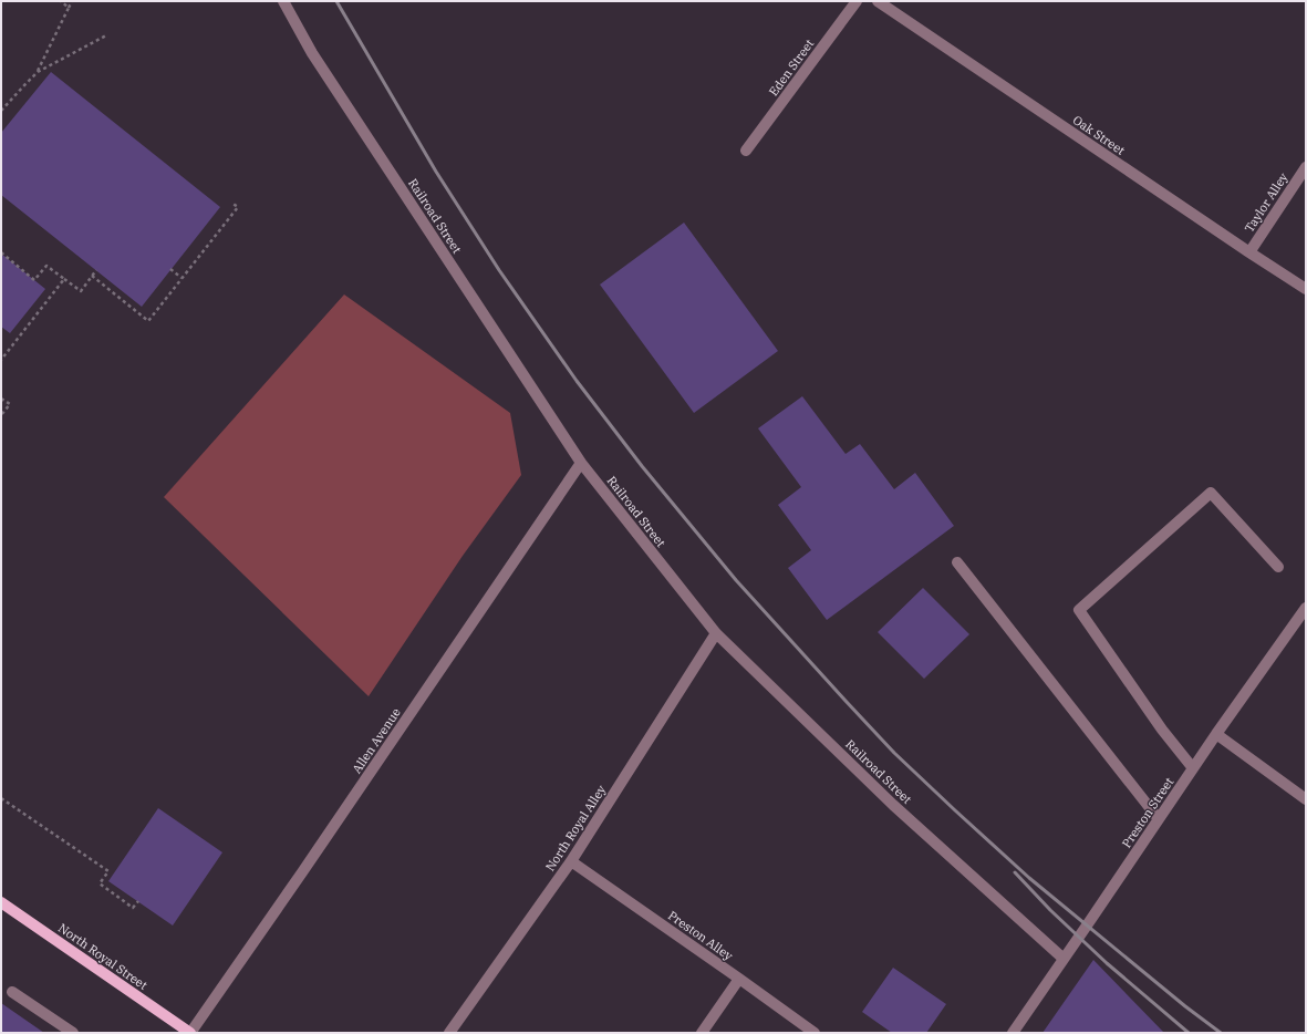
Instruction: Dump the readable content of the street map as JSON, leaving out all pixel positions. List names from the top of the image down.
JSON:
{
  "streets": {
    "main road": ["North Royal Street"],
    "street": [
      "Eden Street",
      "Oak Street",
      "Taylor Alley",
      "Railroad Street",
      "Allen Avenue",
      "Preston Street",
      "North Royal Alley",
      "Preston Alley"
    ]
  },
  "crossings": [
    ["Oak Street", "Taylor Alley"],
    ["Railroad Street", "Allen Avenue"],
    ["Railroad Street", "Preston Street"],
    ["Railroad Street", "North Royal Alley"],
    ["Allen Avenue", "North Royal Street"],
    ["North Royal Alley", "Preston Alley"]
  ]
}
